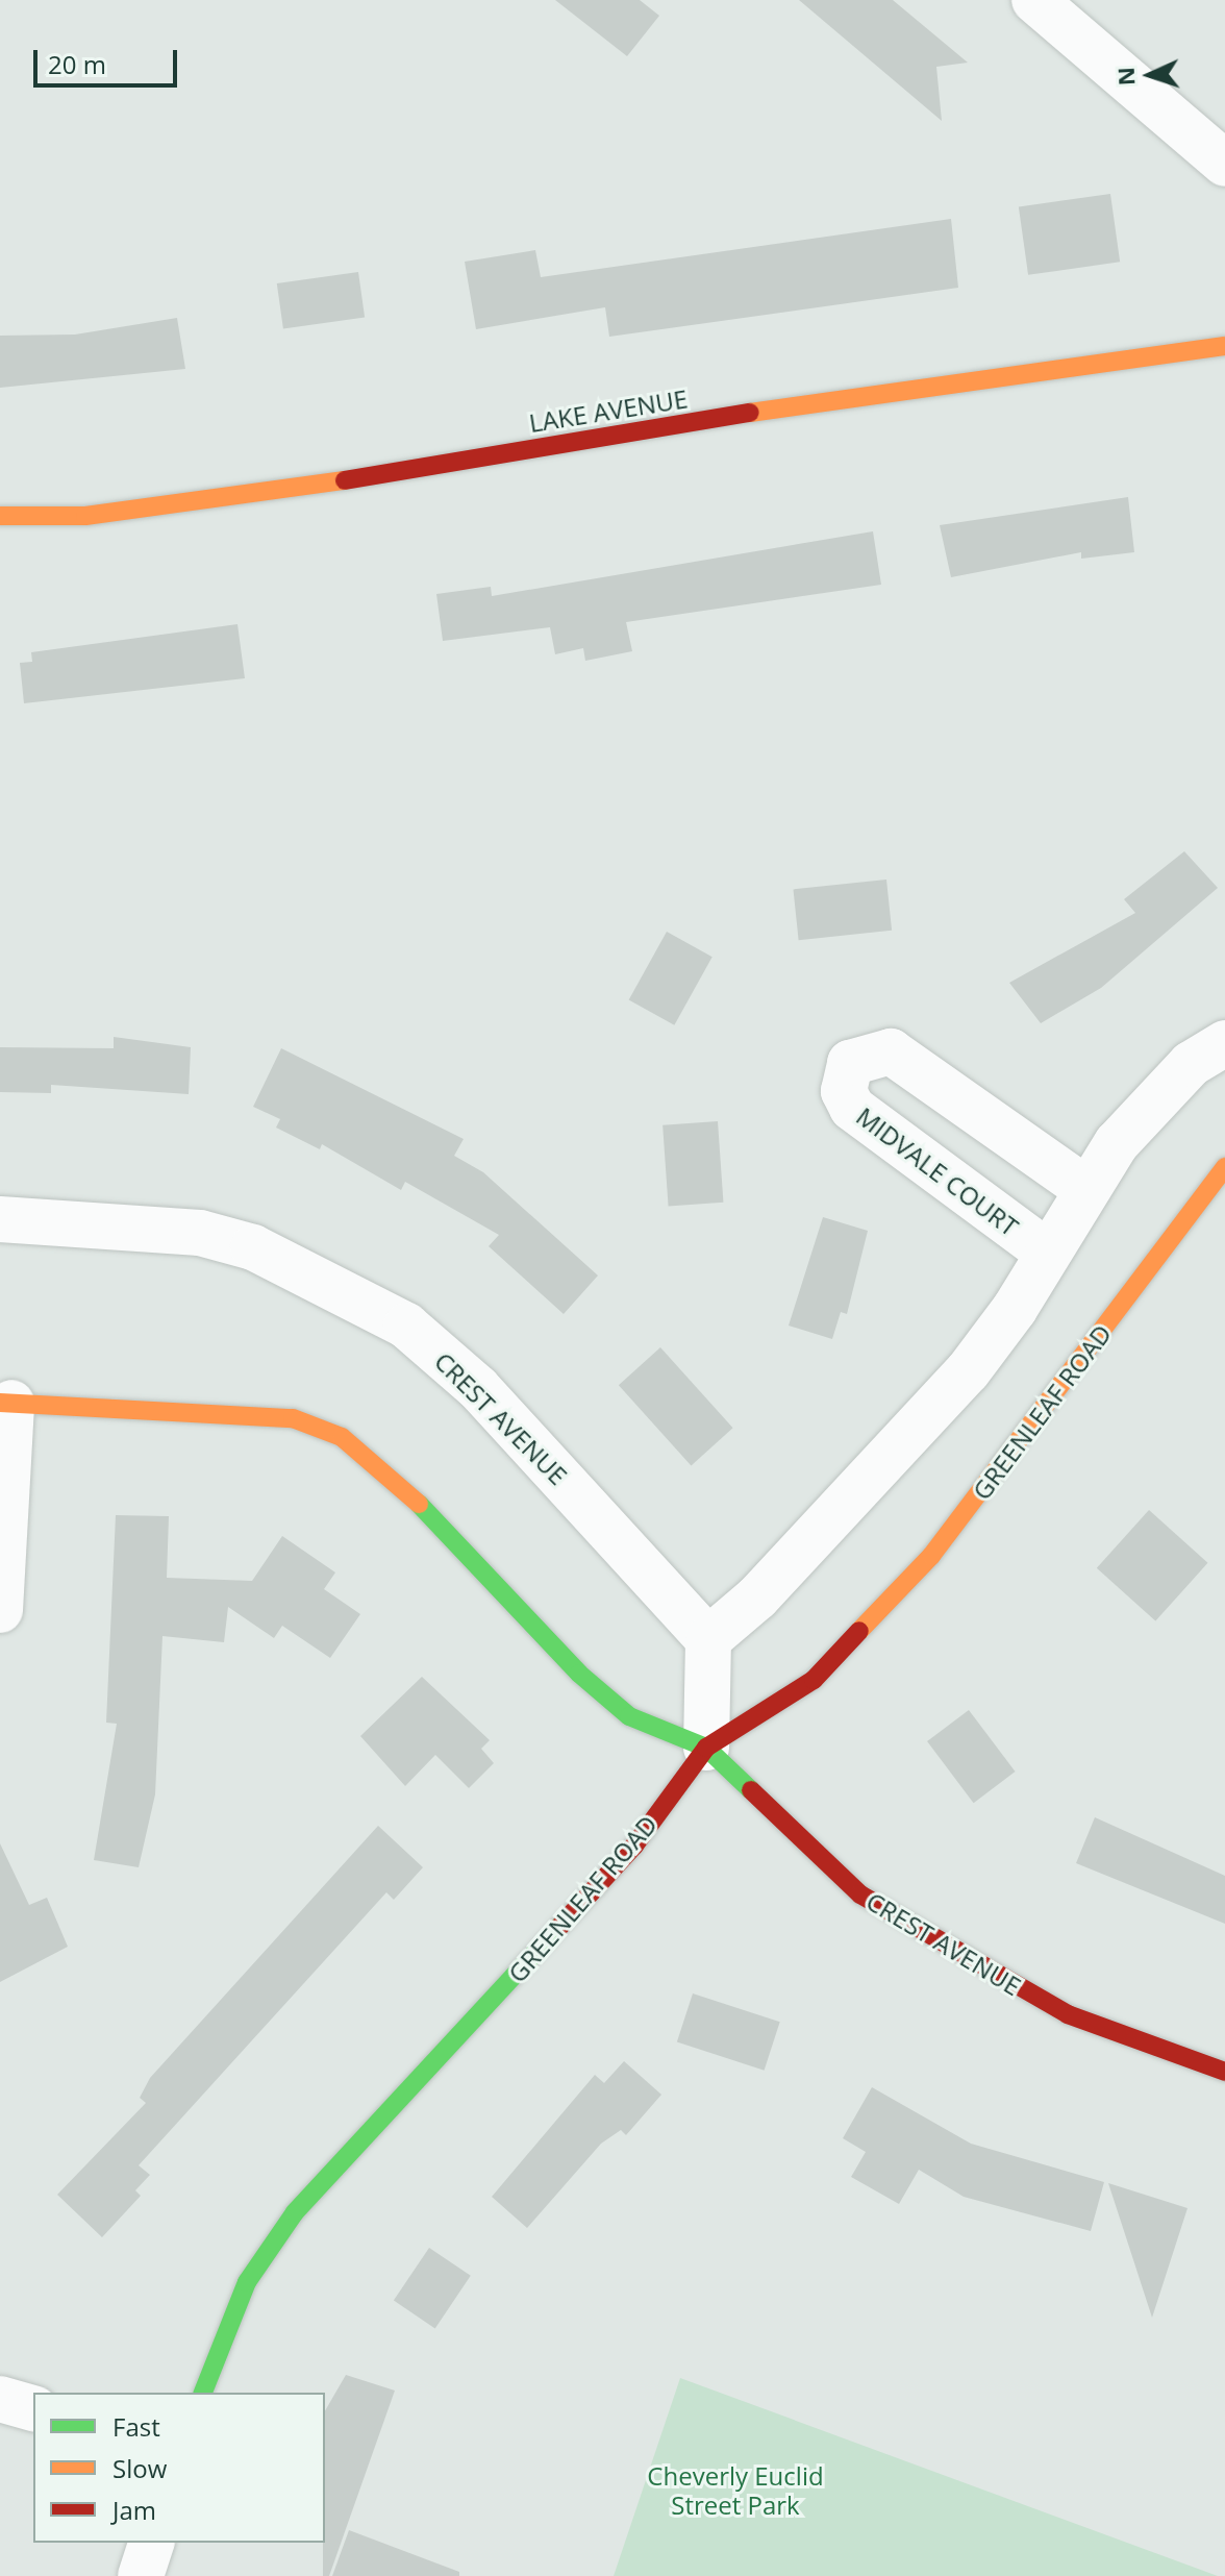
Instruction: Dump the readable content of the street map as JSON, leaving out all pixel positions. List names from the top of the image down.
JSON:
{
  "streets": {
    "street": [
      "LAKE AVENUE",
      "MIDVALE COURT",
      "GREENLEAF ROAD",
      "CREST AVENUE"
    ]
  },
  "crossings": [
    ["GREENLEAF ROAD", "CREST AVENUE"]
  ],
  "parks": ["Cheverly Euclid Street Park"],
  "legend": ["Fast", "Slow", "Jam"],
  "scale_bar": "20 m",
  "north": "left"
}
